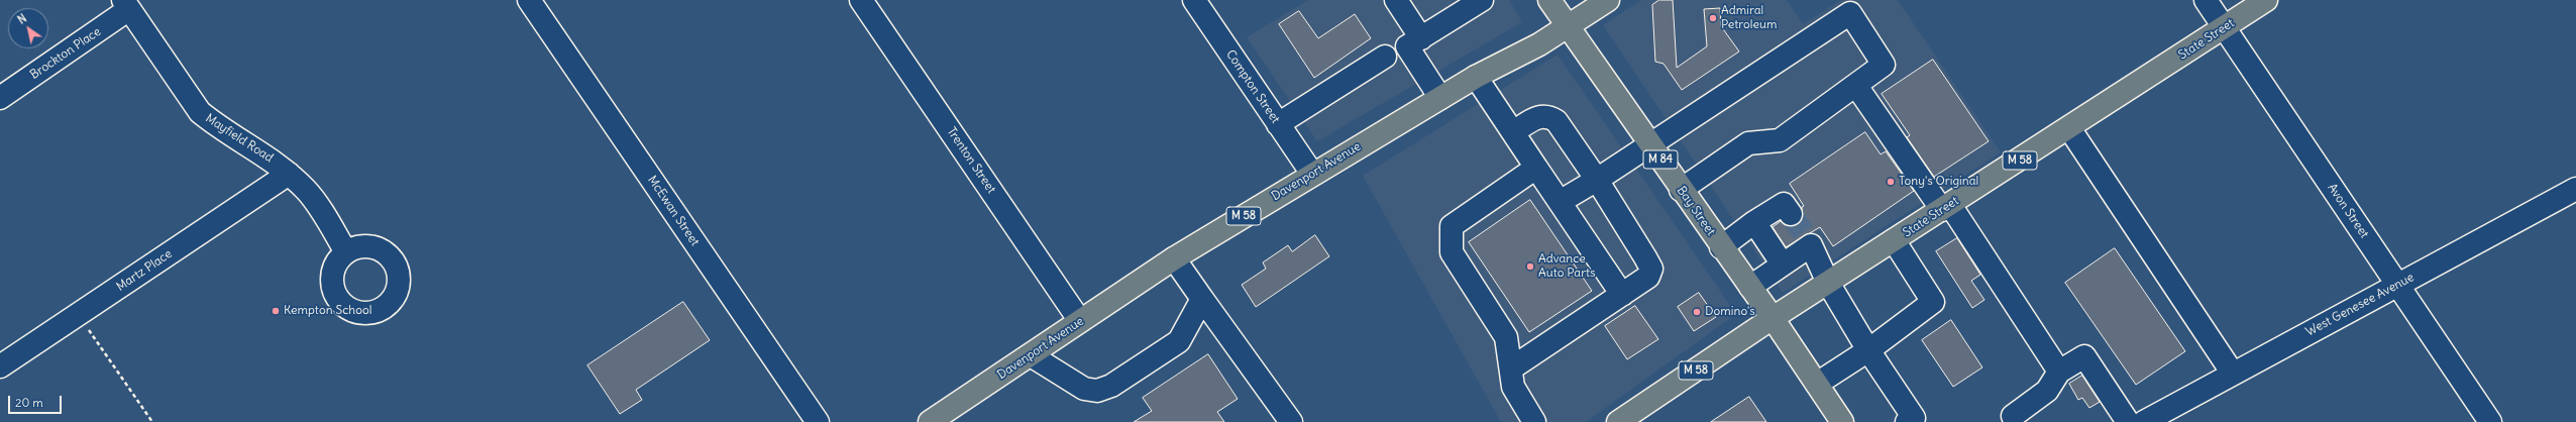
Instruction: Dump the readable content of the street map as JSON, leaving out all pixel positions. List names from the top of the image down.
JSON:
{
  "streets": {
    "main road": [
      "State Street",
      "M 84",
      "M 58",
      "Davenport Avenue",
      "Bay Street"
    ],
    "street": [
      "Brockton Place",
      "Compton Street",
      "Mayfield Road",
      "Trenton Street",
      "McEwan Street",
      "Avon Street",
      "Martz Place",
      "West Genesee Avenue"
    ]
  },
  "crossings": [
    ["State Street", "Bay Street"],
    ["State Street", "Avon Street"],
    ["Brockton Place", "Mayfield Road"],
    ["Compton Street", "Davenport Avenue"],
    ["Mayfield Road", "Martz Place"],
    ["Trenton Street", "Davenport Avenue"],
    ["Davenport Avenue", "Bay Street"],
    ["Avon Street", "West Genesee Avenue"]
  ],
  "places": [
    "Admiral Petroleum",
    "Tony's Original",
    "Advance Auto Parts",
    "Kempton School",
    "Domino's"
  ],
  "scale_bar": "20 m",
  "north": "top left"
}
